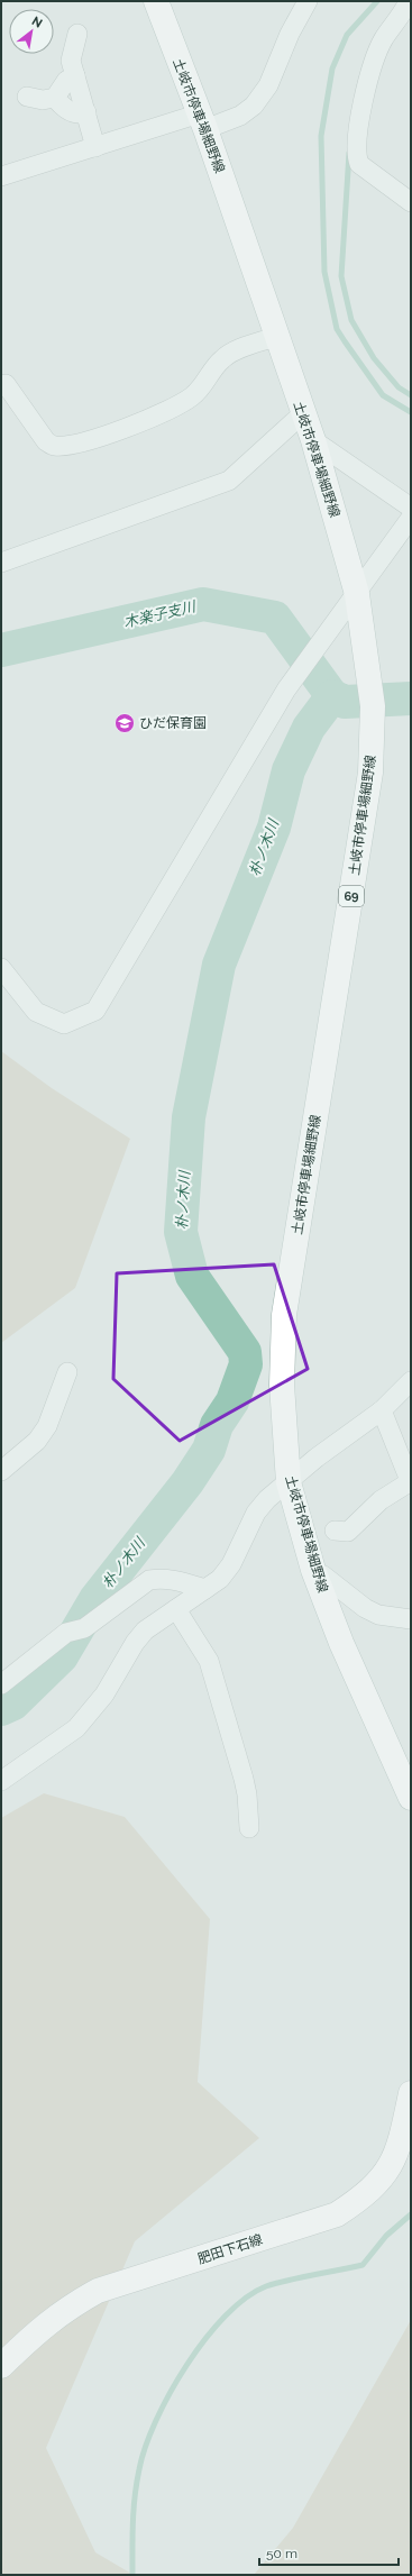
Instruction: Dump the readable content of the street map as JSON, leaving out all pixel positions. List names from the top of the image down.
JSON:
{
  "streets": {
    "main road": ["土岐市停車場細野線", "69", "肥田下石線"]
  },
  "water": ["木楽子支川", "朴ノ木川"],
  "places": {
    "school or university": ["ひだ保育園"]
  },
  "scale_bar": "50 m",
  "north": "top right"
}
